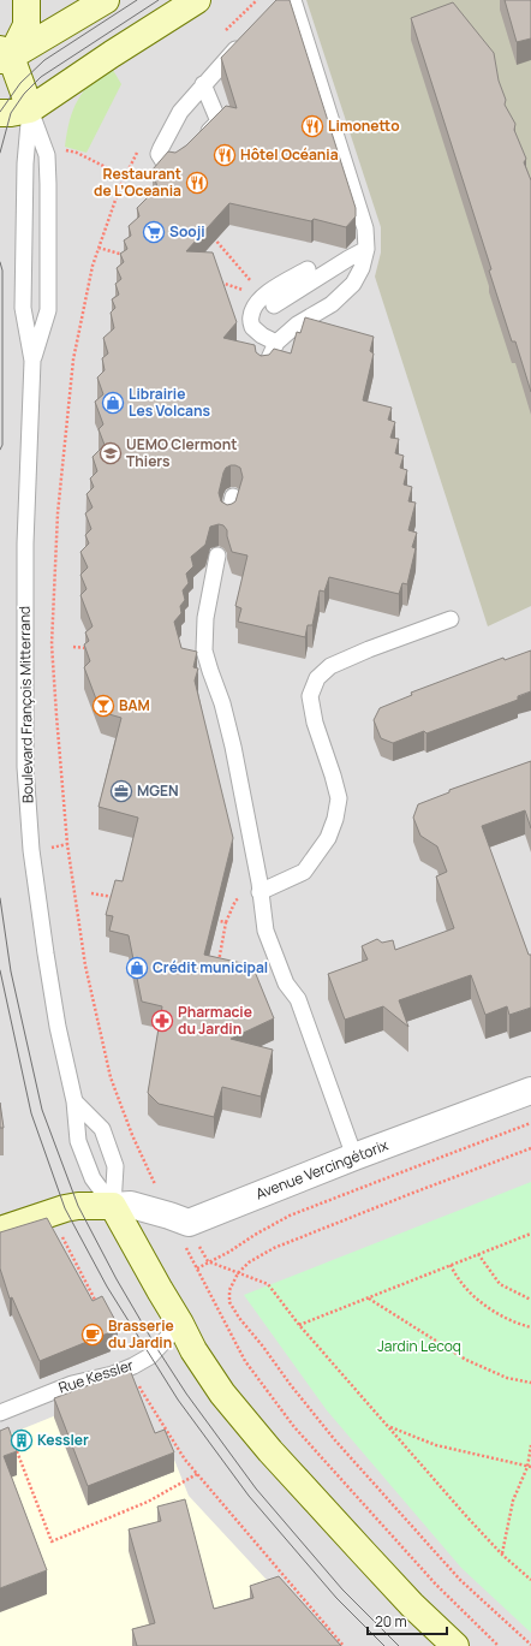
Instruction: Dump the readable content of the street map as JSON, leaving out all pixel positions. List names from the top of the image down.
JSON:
{
  "streets": {
    "main road": ["Boulevard François Mitterrand"],
    "street": ["Avenue Vercingétorix"],
    "lane": ["Rue Kessler"]
  },
  "crossings": [
    ["Boulevard François Mitterrand", "Avenue Vercingétorix"],
    ["Boulevard François Mitterrand", "Rue Kessler"]
  ],
  "parks": ["Jardin Lecoq"],
  "places": {
    "restaurant": ["Limonetto", "Hôtel Océania", "Restaurant de L’Oceania"],
    "supermarket": ["Sooji"],
    "shop": ["Librairie Les Volcans", "Crédit municipal"],
    "school or university": ["UEMO Clermont Thiers"],
    "bar": ["BAM"],
    "office": ["MGEN"],
    "pharmacy": ["Pharmacie du Jardin"],
    "cafe": ["Brasserie du Jardin"],
    "building": ["Kessler"]
  },
  "scale_bar": "20 m"
}
